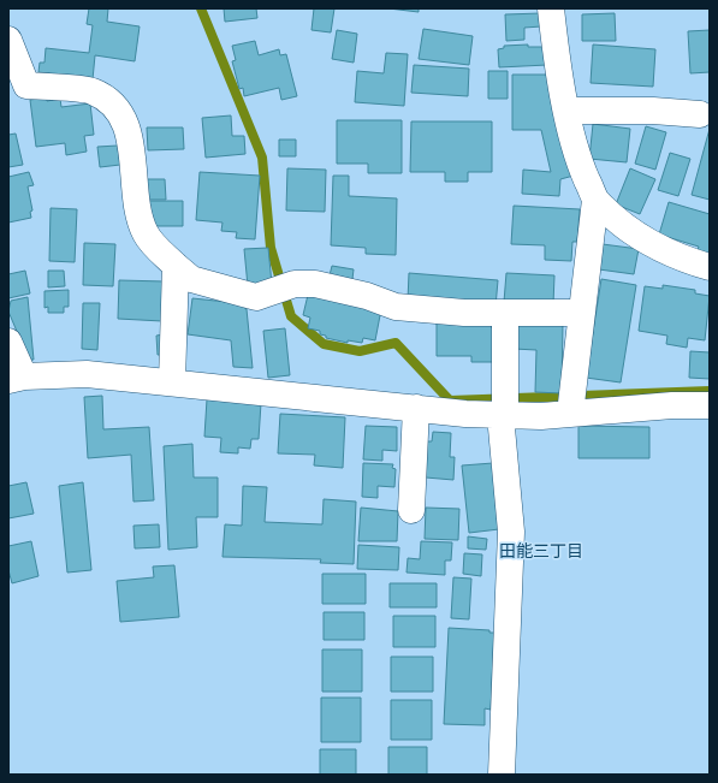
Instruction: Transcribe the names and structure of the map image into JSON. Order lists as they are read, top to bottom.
{
  "districts": ["田能三丁目"]
}
